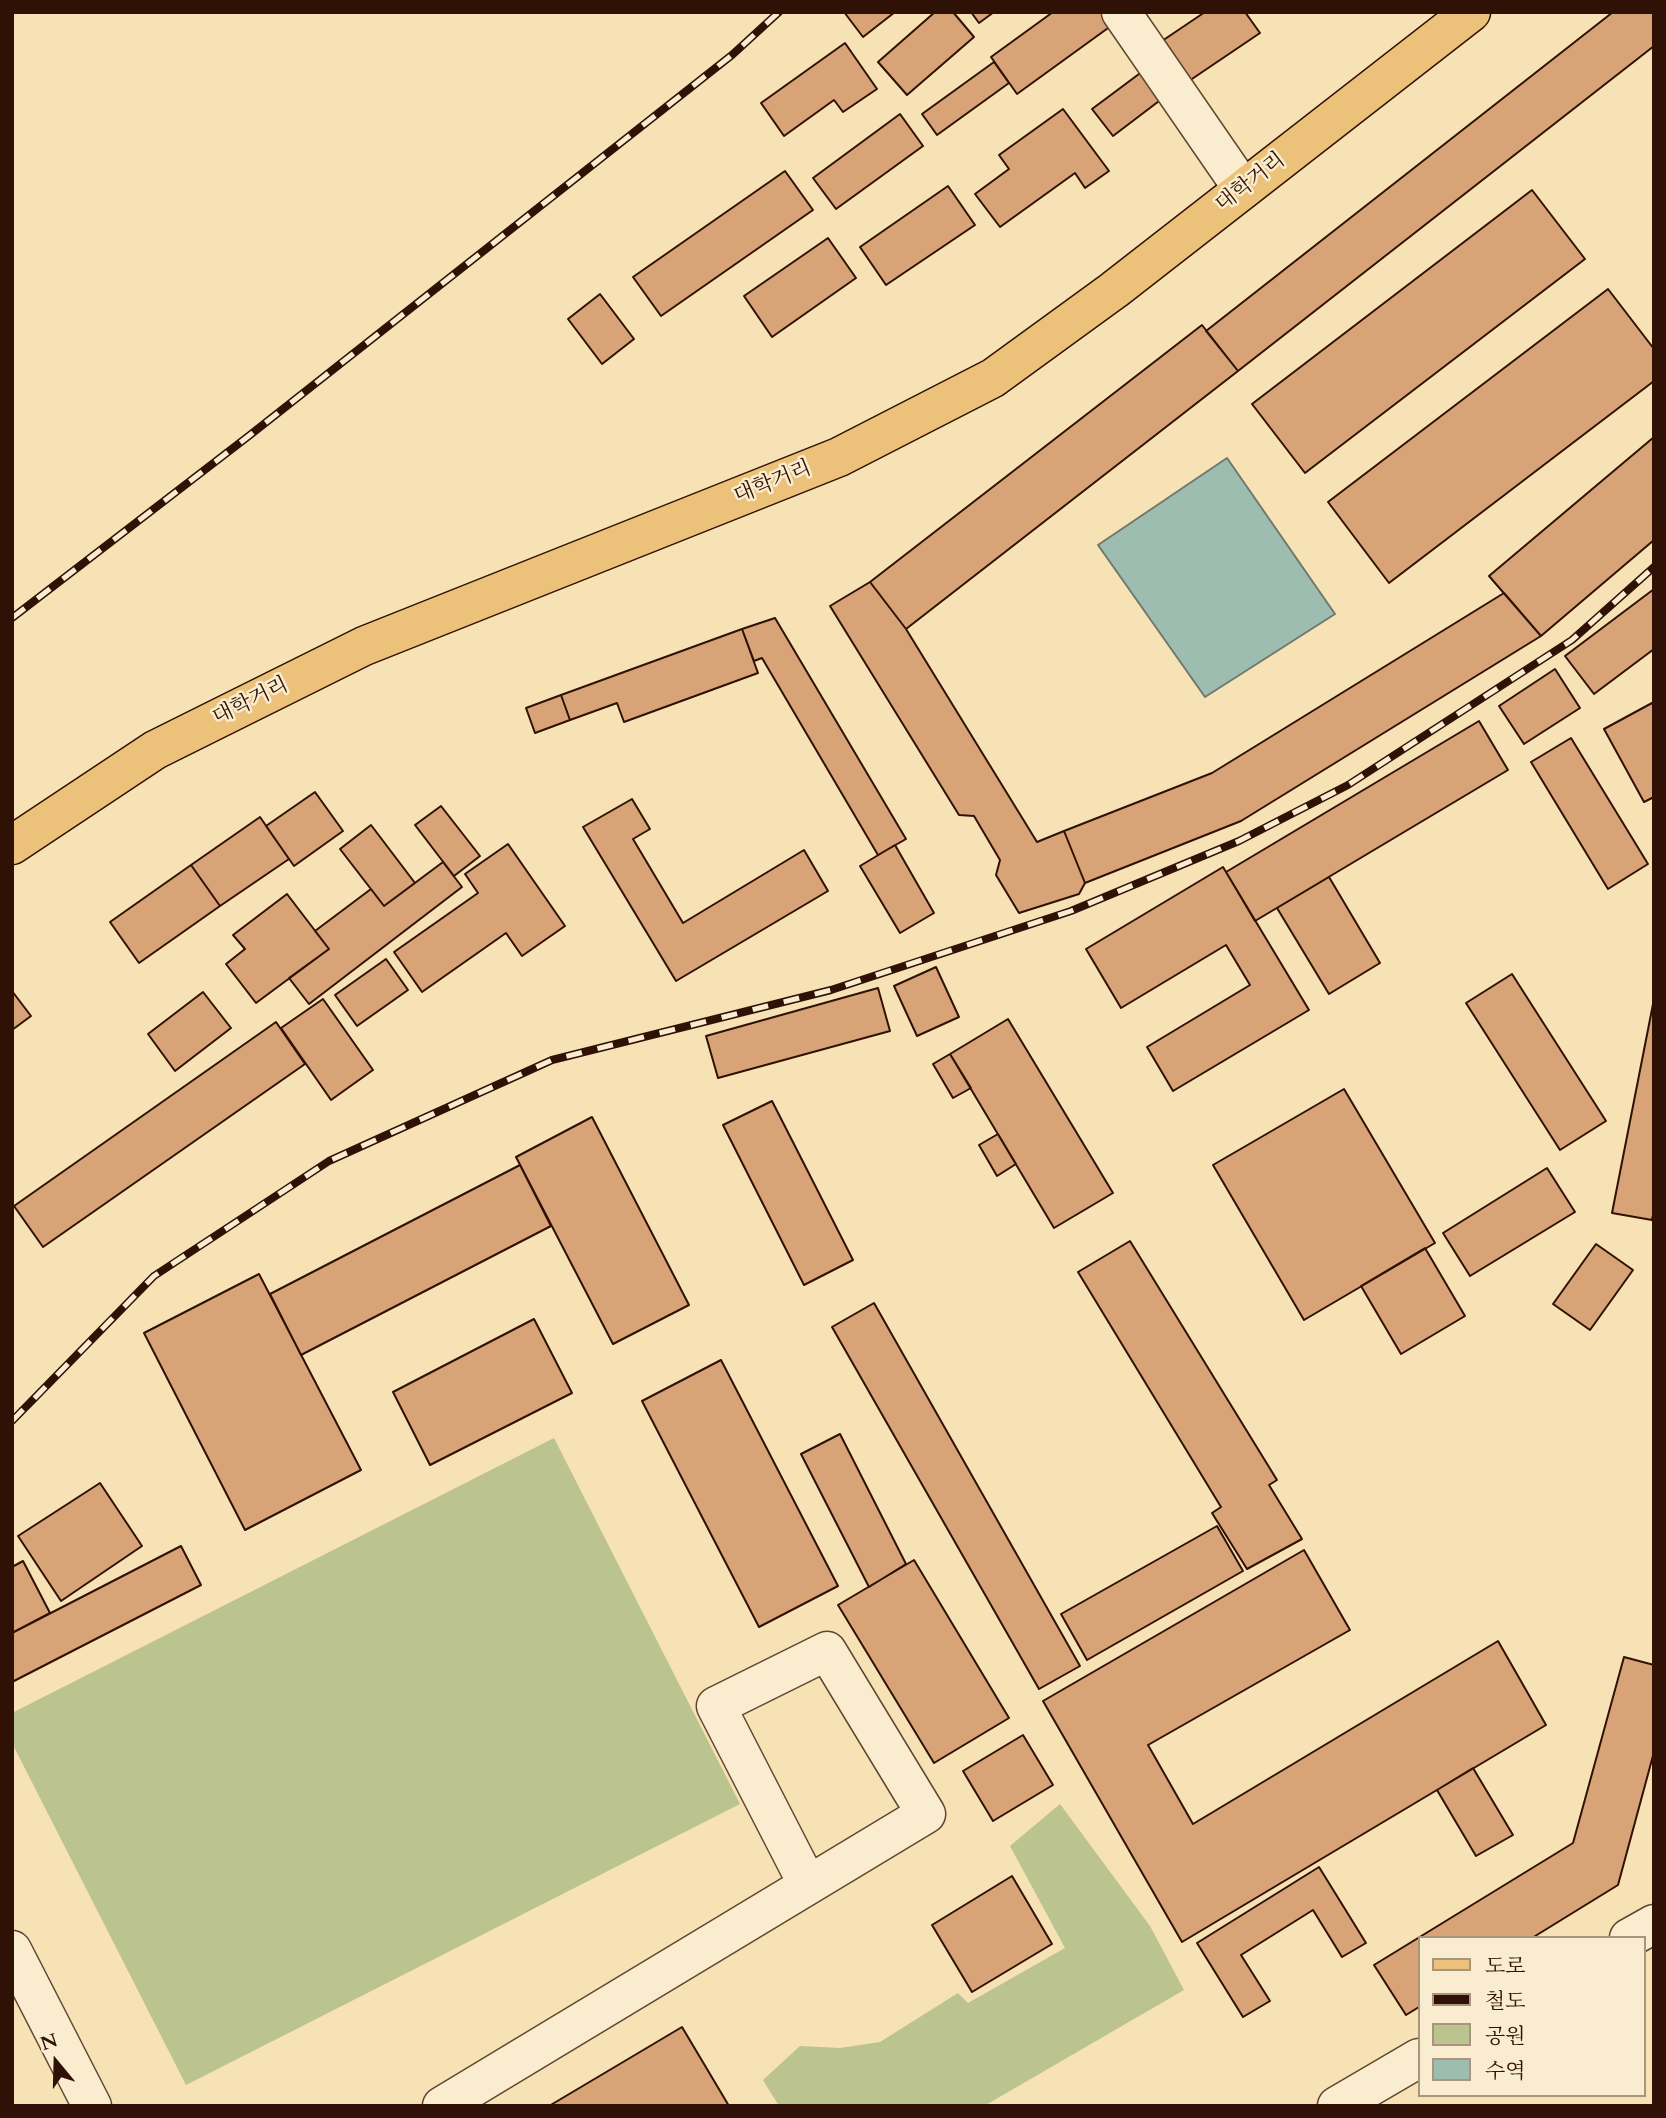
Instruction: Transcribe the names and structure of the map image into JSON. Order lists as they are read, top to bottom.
{
  "streets": {
    "main road": ["대학거리"]
  },
  "legend": [
    "도로",
    "철도",
    "공원",
    "수역"
  ],
  "north": "top"
}
